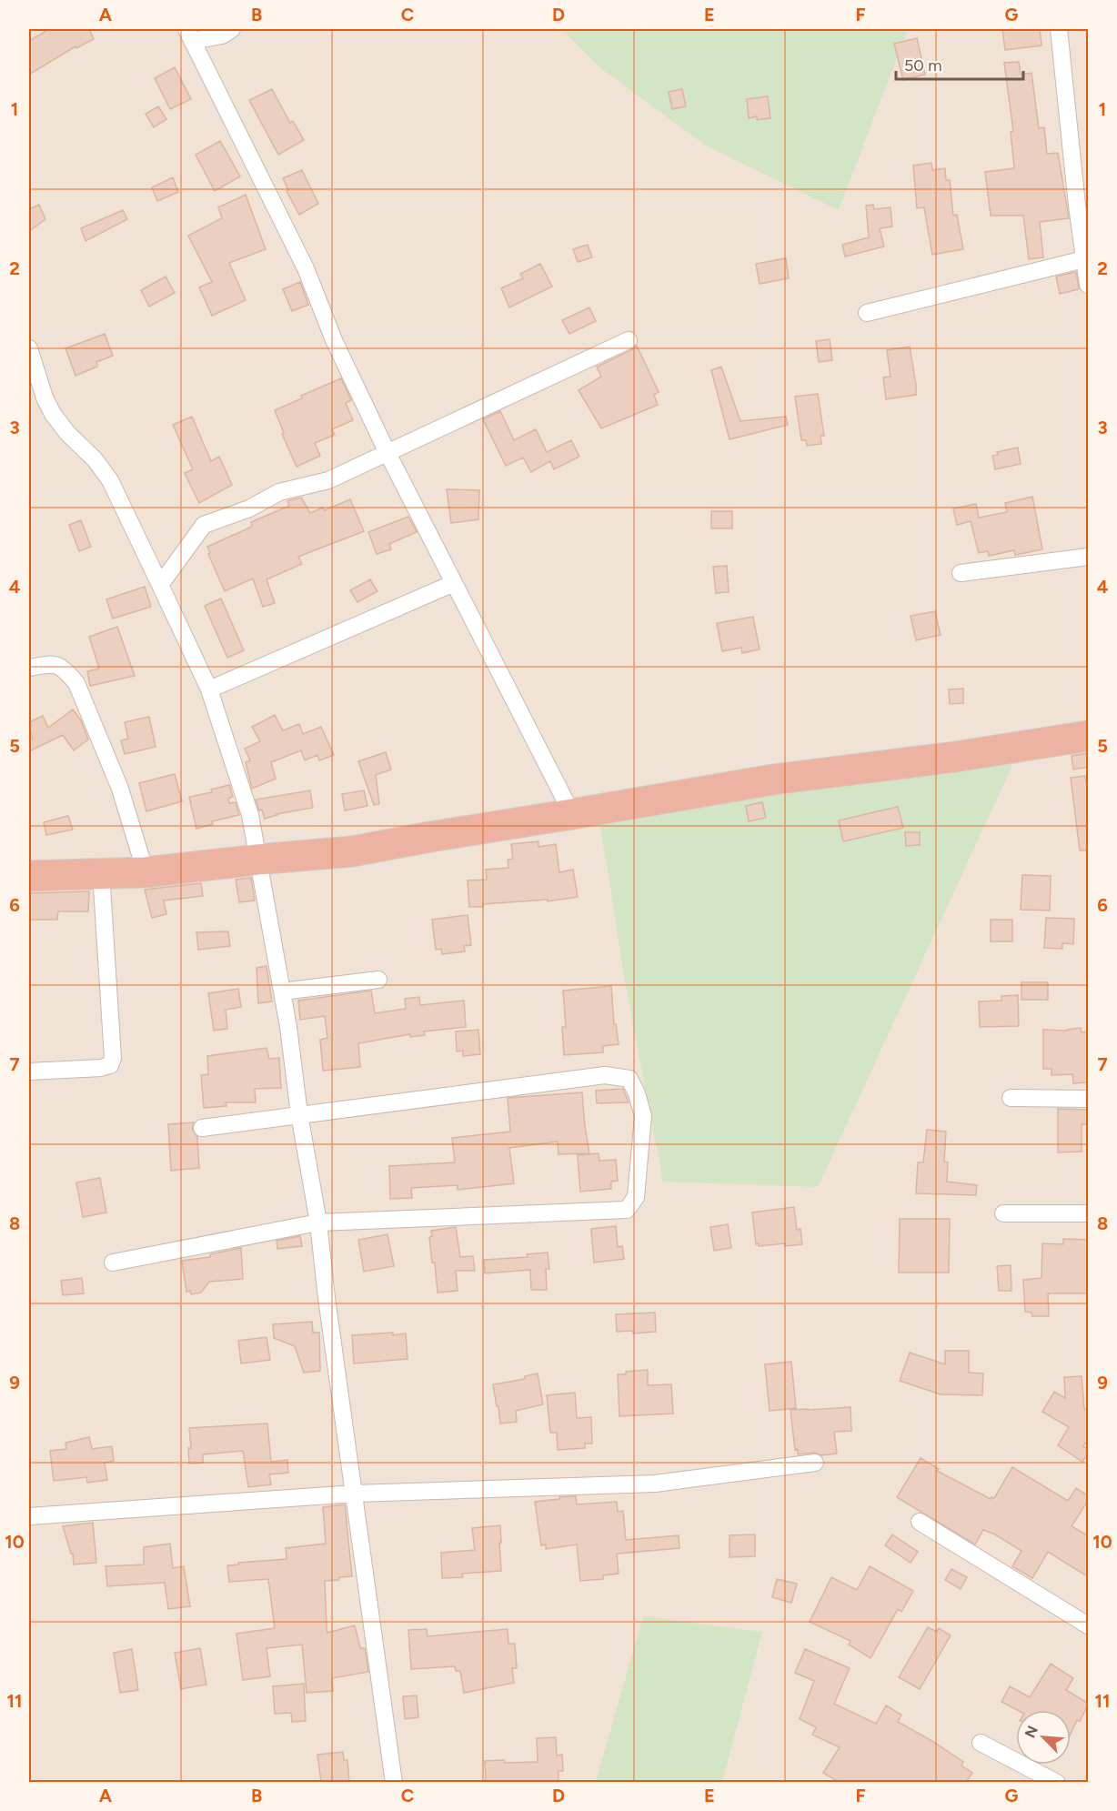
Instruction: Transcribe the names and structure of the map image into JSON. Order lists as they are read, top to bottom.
{
  "scale_bar": "50 m",
  "north": "top left",
  "grid": {
    "columns": [
      "A",
      "B",
      "C",
      "D",
      "E",
      "F",
      "G"
    ],
    "rows": [
      "1",
      "2",
      "3",
      "4",
      "5",
      "6",
      "7",
      "8",
      "9",
      "10",
      "11"
    ]
  }
}
